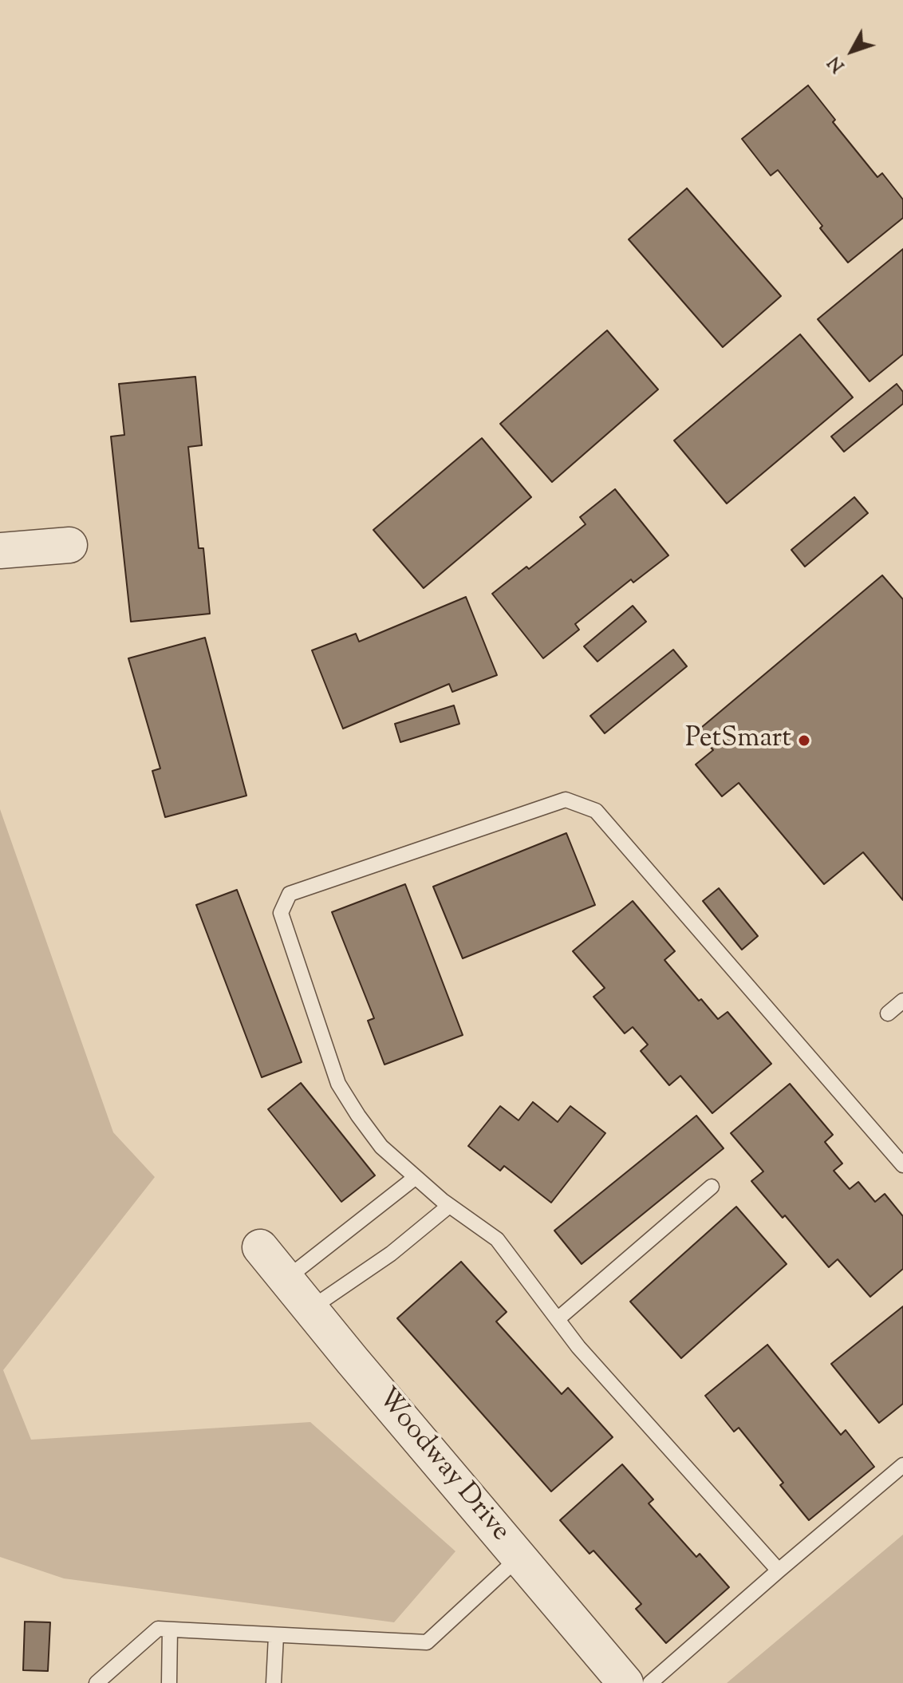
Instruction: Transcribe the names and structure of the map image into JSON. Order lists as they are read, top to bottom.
{
  "streets": {
    "street": ["Woodway Drive"]
  },
  "places": ["PetSmart"],
  "north": "bottom left"
}
